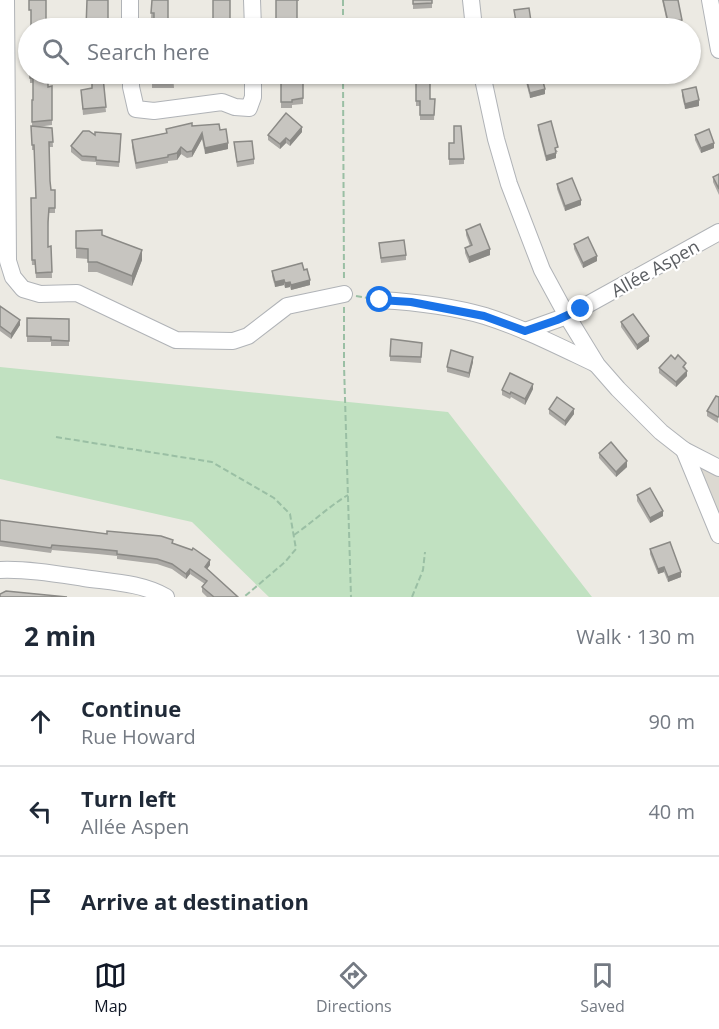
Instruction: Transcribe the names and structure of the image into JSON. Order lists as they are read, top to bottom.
{
  "streets": {
    "street": ["Allée Aspen"]
  },
  "page": {
    "search": "Search here",
    "heading": ["2 min", "Walk · 130 m"],
    "list": [
      ["Continue", "Rue Howard", "90 m"],
      ["Turn left", "Allée Aspen", "40 m"],
      "Arrive at destination"
    ],
    "nav": ["Map", "Directions", "Saved"]
  }
}
